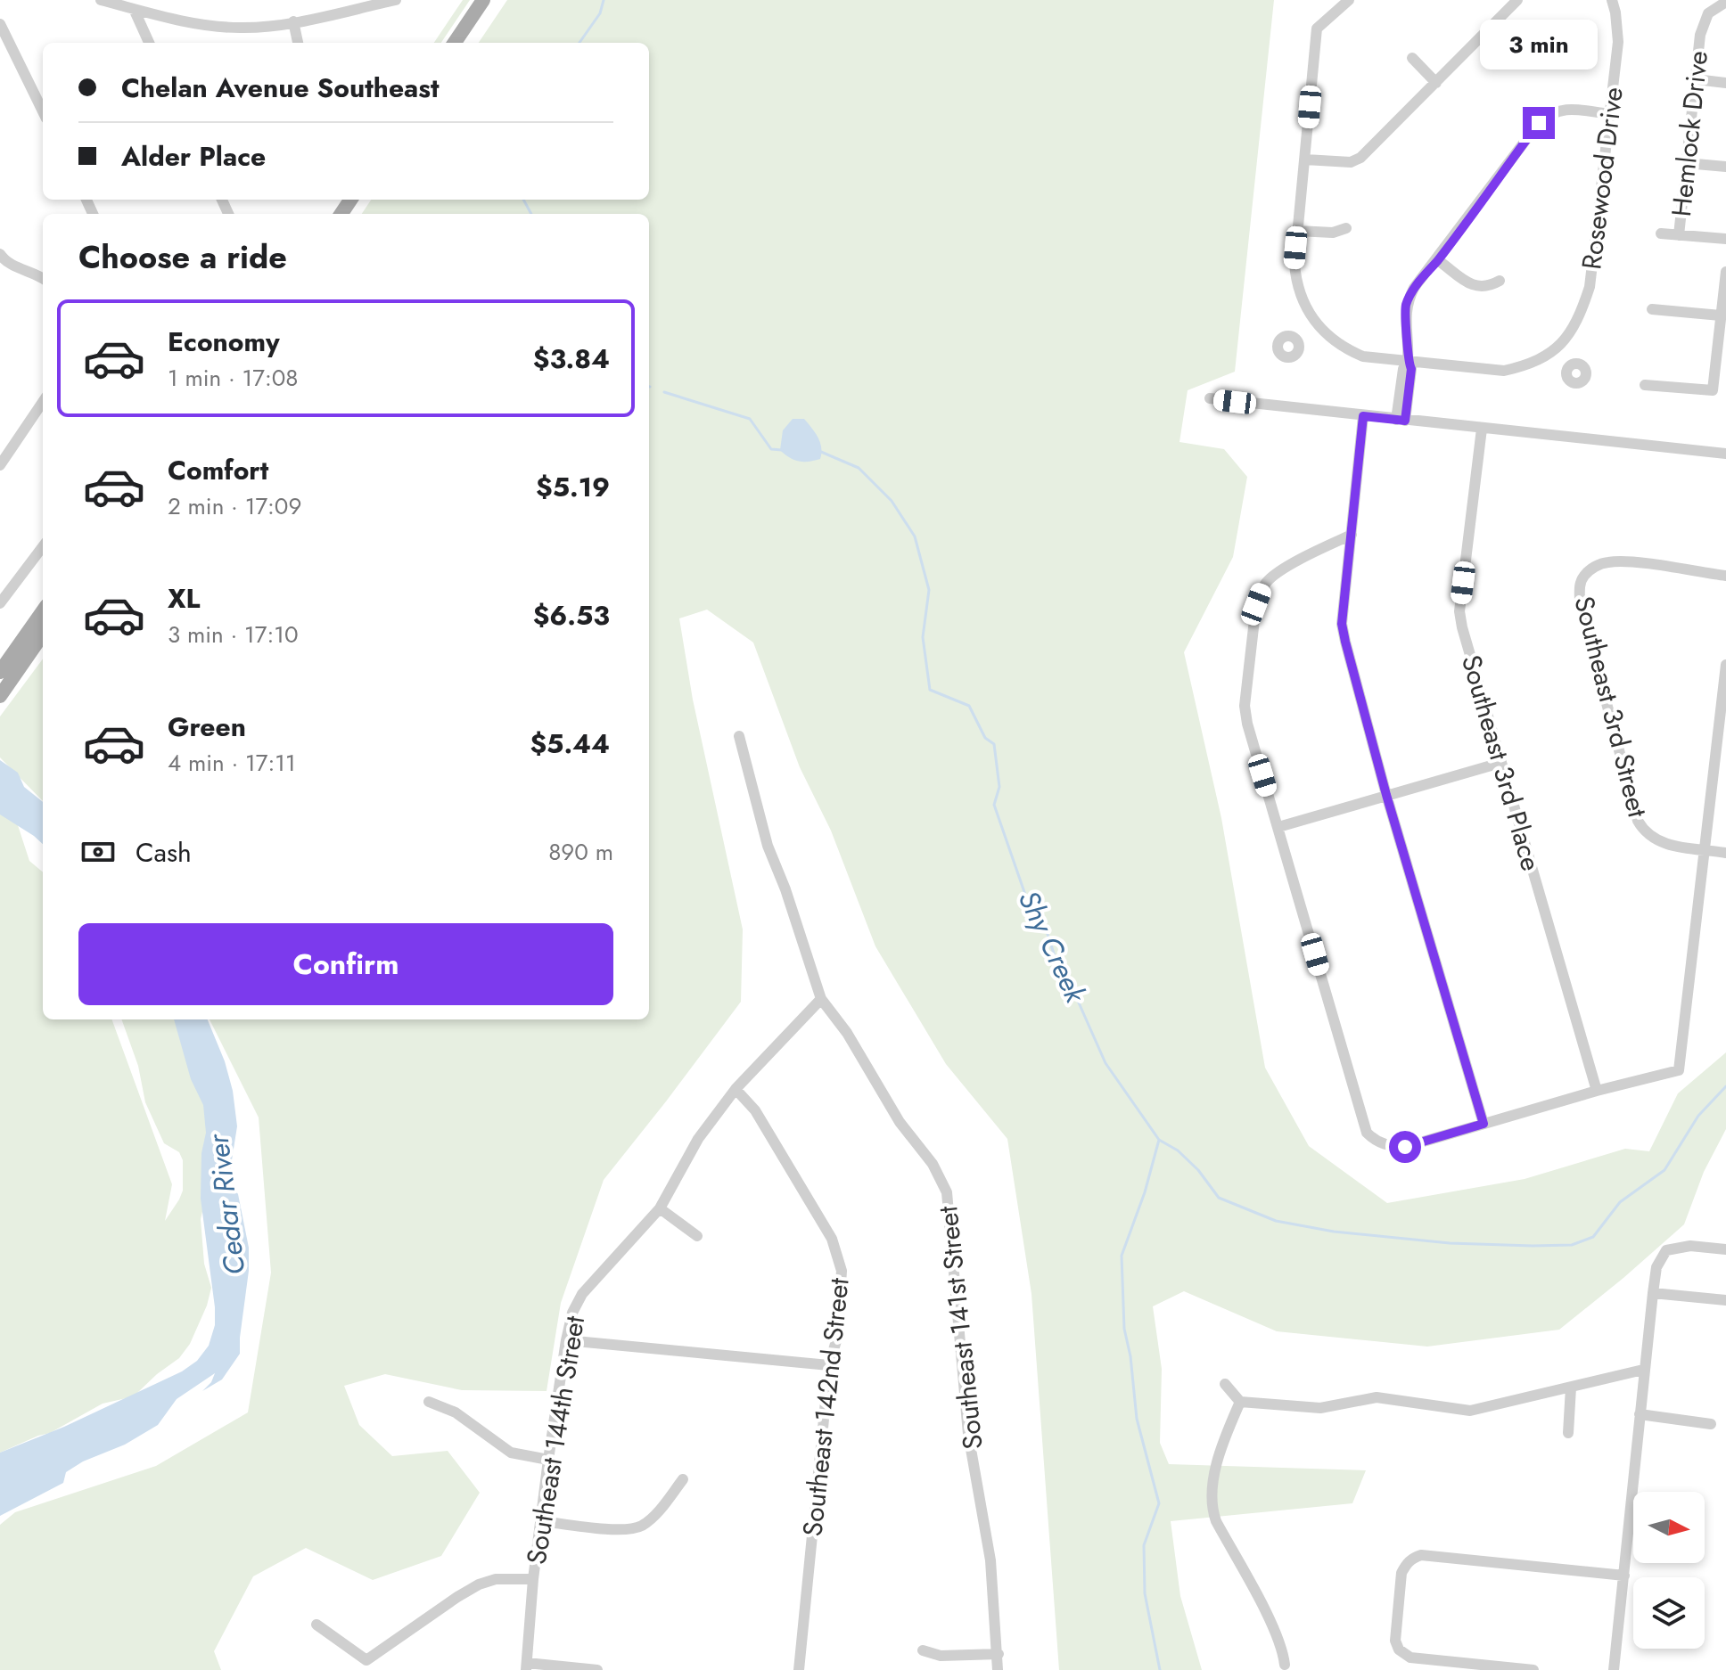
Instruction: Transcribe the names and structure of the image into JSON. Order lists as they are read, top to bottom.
{
  "streets": {
    "street": [
      "Hemlock Drive",
      "Rosewood Drive",
      "Southeast 3rd Street",
      "Southeast 3rd Place",
      "Southeast 141st Street",
      "Southeast 142nd Street",
      "Southeast 144th Street"
    ]
  },
  "crossings": [
    ["Southeast 141st Street", "Southeast 144th Street"],
    ["Southeast 142nd Street", "Southeast 144th Street"]
  ],
  "water": ["Shy Creek", "Cedar River"],
  "north": "right",
  "page": {
    "bubble": "3 min",
    "banner": ["Chelan Avenue Southeast", "Alder Place"],
    "heading": "Choose a ride",
    "list": [
      {
        "name": "Economy",
        "note": "1 min · 17:08",
        "value": "$3.84"
      },
      {
        "name": "Comfort",
        "note": "2 min · 17:09",
        "value": "$5.19"
      },
      {
        "name": "XL",
        "note": "3 min · 17:10",
        "value": "$6.53"
      },
      {
        "name": "Green",
        "note": "4 min · 17:11",
        "value": "$5.44"
      }
    ],
    "pay": ["Cash", "890 m"],
    "buttons": "Confirm"
  }
}
